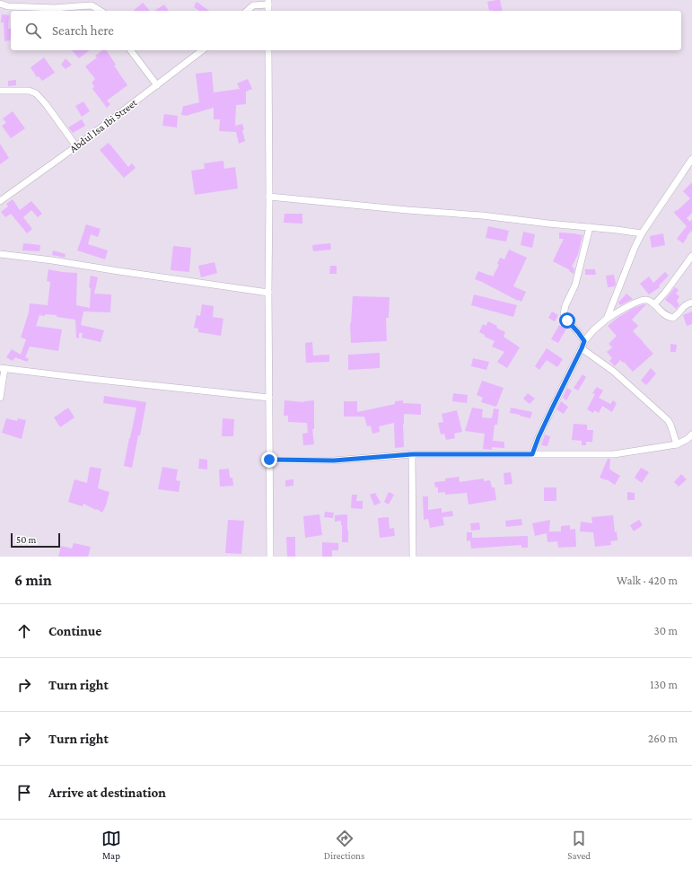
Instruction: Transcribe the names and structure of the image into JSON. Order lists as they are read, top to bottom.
{
  "streets": {
    "street": ["Abdul Isa Ibi Street"]
  },
  "scale_bar": "50 m",
  "page": {
    "search": "Search here",
    "scale": "50 m",
    "heading": ["6 min", "Walk · 420 m"],
    "list": [
      ["Continue", "30 m"],
      ["Turn right", "130 m"],
      ["Turn right", "260 m"],
      "Arrive at destination"
    ],
    "nav": ["Map", "Directions", "Saved"]
  }
}
